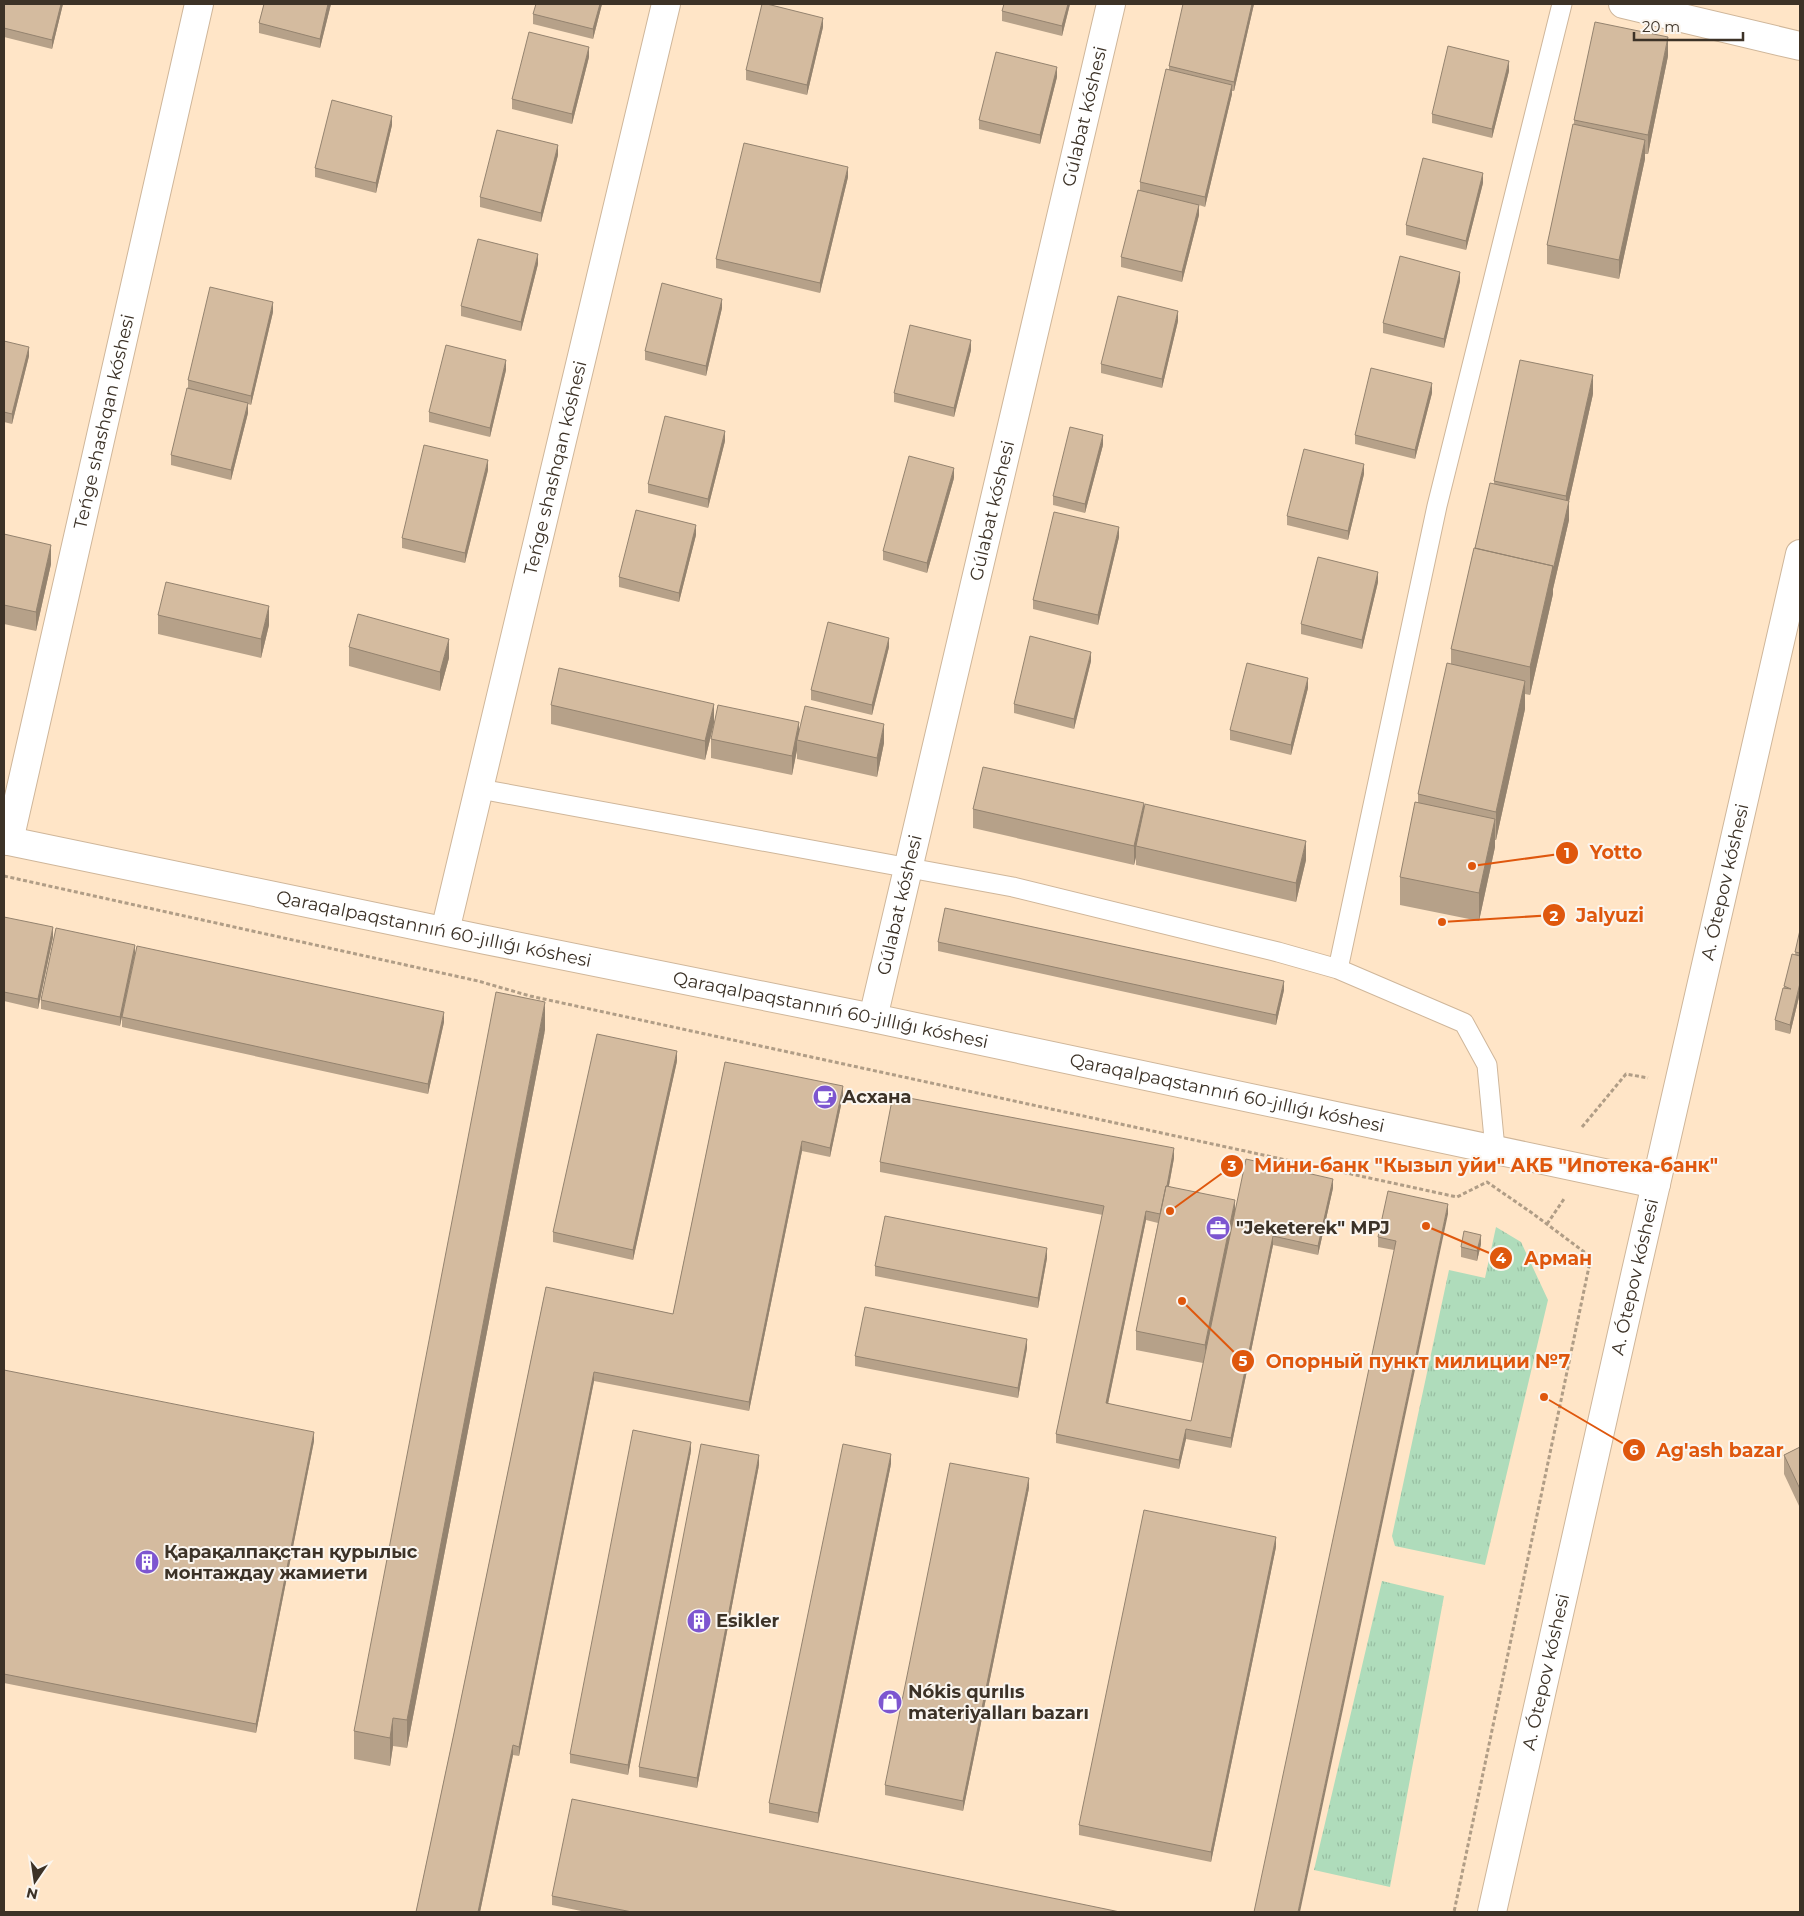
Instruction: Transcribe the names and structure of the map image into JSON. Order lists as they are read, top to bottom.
{
  "streets": {
    "street": [
      "Gúlabat kóshesi",
      "Teńge shashqan kóshesi",
      "A. Ótepov kóshesi",
      "Qaraqalpaqstannıń 60-jıllıǵı kóshesi"
    ]
  },
  "crossings": [
    ["Gúlabat kóshesi", "Qaraqalpaqstannıń 60-jıllıǵı kóshesi"],
    ["Teńge shashqan kóshesi", "Qaraqalpaqstannıń 60-jıllıǵı kóshesi"],
    ["A. Ótepov kóshesi", "Qaraqalpaqstannıń 60-jıllıǵı kóshesi"]
  ],
  "places": {
    "other": [
      "Yotto",
      "Jalyuzi",
      "Мини-банк \"Кызыл уйи\" АКБ \"Ипотека-банк\"",
      "Арман",
      "Опорный пункт милиции №7",
      "Ag'ash bazar"
    ],
    "cafe": ["Асхана"],
    "office": ["\"Jeketerek\" MPJ"],
    "building": ["Қарақалпақстан қурылыс монтаждау жамиети", "Esikler"],
    "shop": ["Nókis qurılıs materiyalları bazarı"]
  },
  "scale_bar": "20 m",
  "north": "bottom"
}
